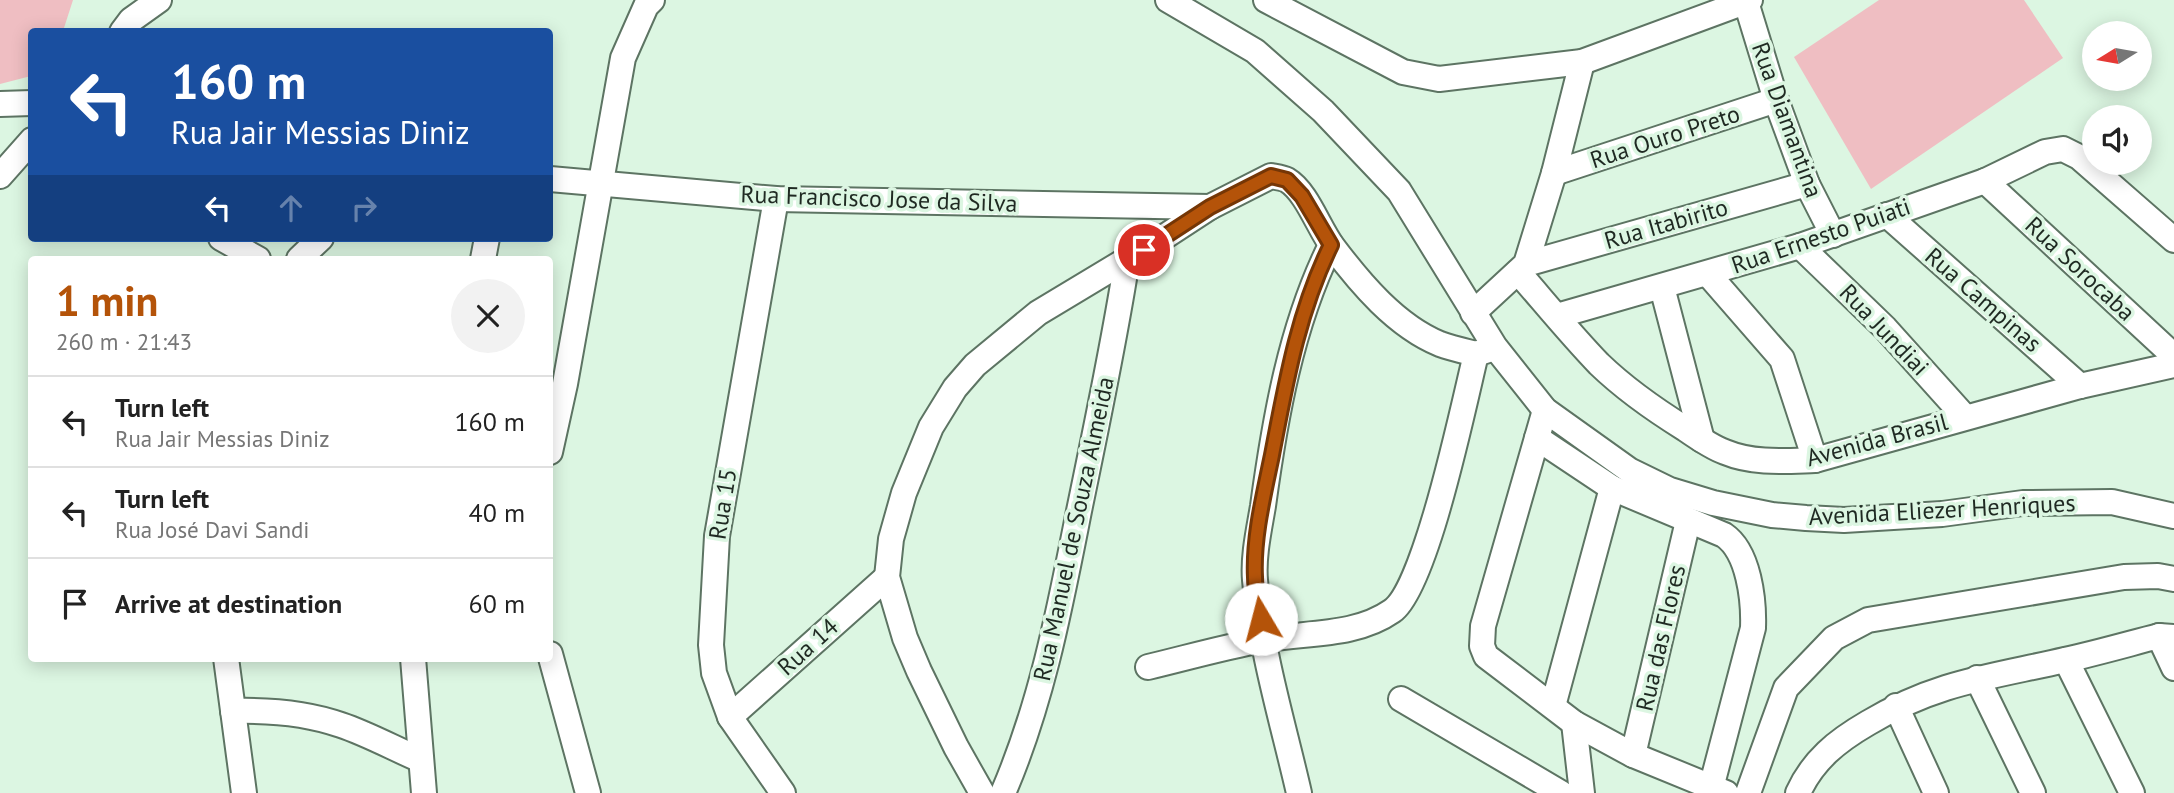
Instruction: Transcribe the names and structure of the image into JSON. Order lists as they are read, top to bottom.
{
  "streets": {
    "street": [
      "Rua Diamantina",
      "Rua Ouro Preto",
      "Rua Francisco Jose da Silva",
      "Rua Itabirito",
      "Rua Ernesto Puiati",
      "Rua Sorocaba",
      "Rua Campinas",
      "Rua Jundiai",
      "Avenida Brasil",
      "Rua 15",
      "Avenida Eliezer Henriques",
      "Rua Manuel de Souza Almeida",
      "Rua das Flores",
      "Rua 14"
    ]
  },
  "crossings": [
    ["Rua Diamantina", "Rua Ouro Preto"],
    ["Rua Diamantina", "Rua Itabirito"],
    ["Rua Diamantina", "Rua Ernesto Puiati"],
    ["Rua Francisco Jose da Silva", "Rua 15"],
    ["Rua Itabirito", "Avenida Brasil"],
    ["Rua Ernesto Puiati", "Rua Sorocaba"],
    ["Rua Ernesto Puiati", "Rua Campinas"],
    ["Rua Ernesto Puiati", "Rua Jundiai"],
    ["Rua Ernesto Puiati", "Avenida Brasil"],
    ["Rua Campinas", "Avenida Brasil"],
    ["Rua Jundiai", "Avenida Brasil"],
    ["Rua 15", "Rua 14"]
  ],
  "north": "left",
  "page": {
    "turn": ["160 m", "Rua Jair Messias Diniz"],
    "heading": ["1 min", "260 m · 21:43"],
    "list": [
      {
        "name": "Turn left",
        "note": "Rua Jair Messias Diniz",
        "value": "160 m"
      },
      {
        "name": "Turn left",
        "note": "Rua José Davi Sandi",
        "value": "40 m"
      },
      {
        "name": "Arrive at destination",
        "value": "60 m"
      }
    ]
  }
}
